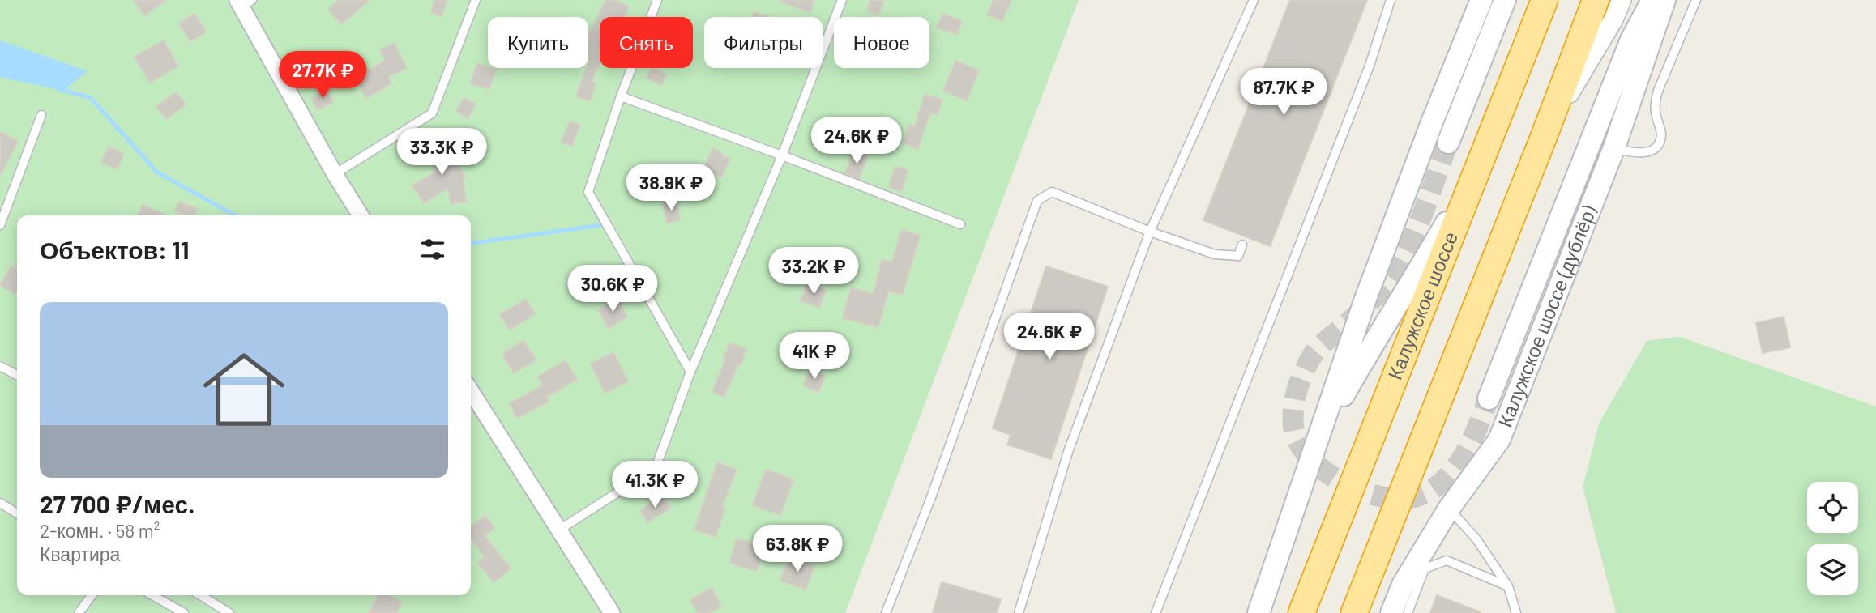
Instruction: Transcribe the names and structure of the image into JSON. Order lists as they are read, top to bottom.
{
  "streets": {
    "highway": ["Калужское шоссе"],
    "main road": ["Калужское шоссе (дублёр)"]
  },
  "page": {
    "chip": [
      "Купить",
      "Снять",
      "Фильтры",
      "Новое"
    ],
    "price": [
      "27.7K ₽",
      "87.7K ₽",
      "24.6K ₽",
      "33.3K ₽",
      "38.9K ₽",
      "33.2K ₽",
      "30.6K ₽",
      "24.6K ₽",
      "41K ₽",
      "41.3K ₽",
      "63.8K ₽"
    ],
    "heading": "Объектов: 11",
    "list": [
      {
        "name": "27 700 ₽/мес.",
        "note": "2-комн. · 58 m² · Квартира"
      }
    ]
  }
}
